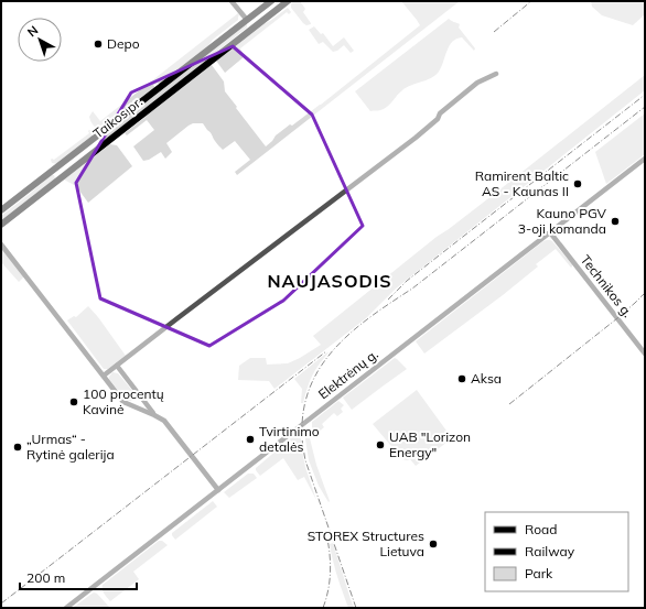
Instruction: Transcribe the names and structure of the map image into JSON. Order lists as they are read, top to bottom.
{
  "streets": {
    "main road": ["Taikos pr."],
    "street": ["Technikos g.", "Elektrėnų g."]
  },
  "crossings": [
    ["Technikos g.", "Elektrėnų g."]
  ],
  "districts": ["NAUJASODIS"],
  "places": [
    "Depo",
    "Ramirent Baltic AS - Kaunas II",
    "Kauno PGV 3-oji komanda",
    "Aksa",
    "100 procentų Kavinė",
    "Tvirtinimo detalės",
    "UAB \"Lorizon Energy\"",
    "„Urmas“ - Rytinė galerija",
    "STOREX Structures Lietuva"
  ],
  "legend": ["Road", "Railway", "Park"],
  "scale_bar": "200 m",
  "north": "top left"
}
